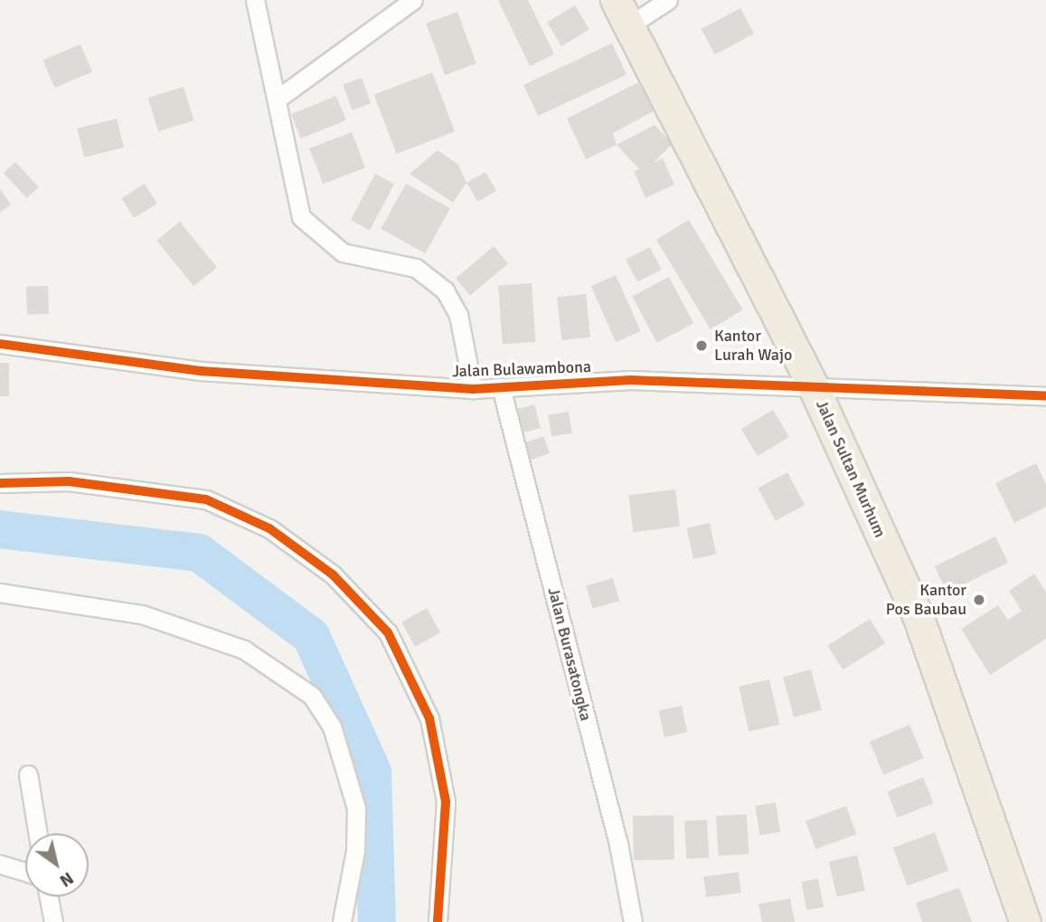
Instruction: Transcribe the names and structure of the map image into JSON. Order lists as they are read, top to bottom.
{
  "streets": {
    "highway": ["Jalan Sultan Murhum"],
    "street": ["Jalan Bulawambona", "Jalan Burasatongka"]
  },
  "crossings": [
    ["Jalan Bulawambona", "Jalan Sultan Murhum"],
    ["Jalan Bulawambona", "Jalan Burasatongka"]
  ],
  "places": ["Kantor Lurah Wajo", "Kantor Pos Baubau"],
  "north": "bottom right"
}
